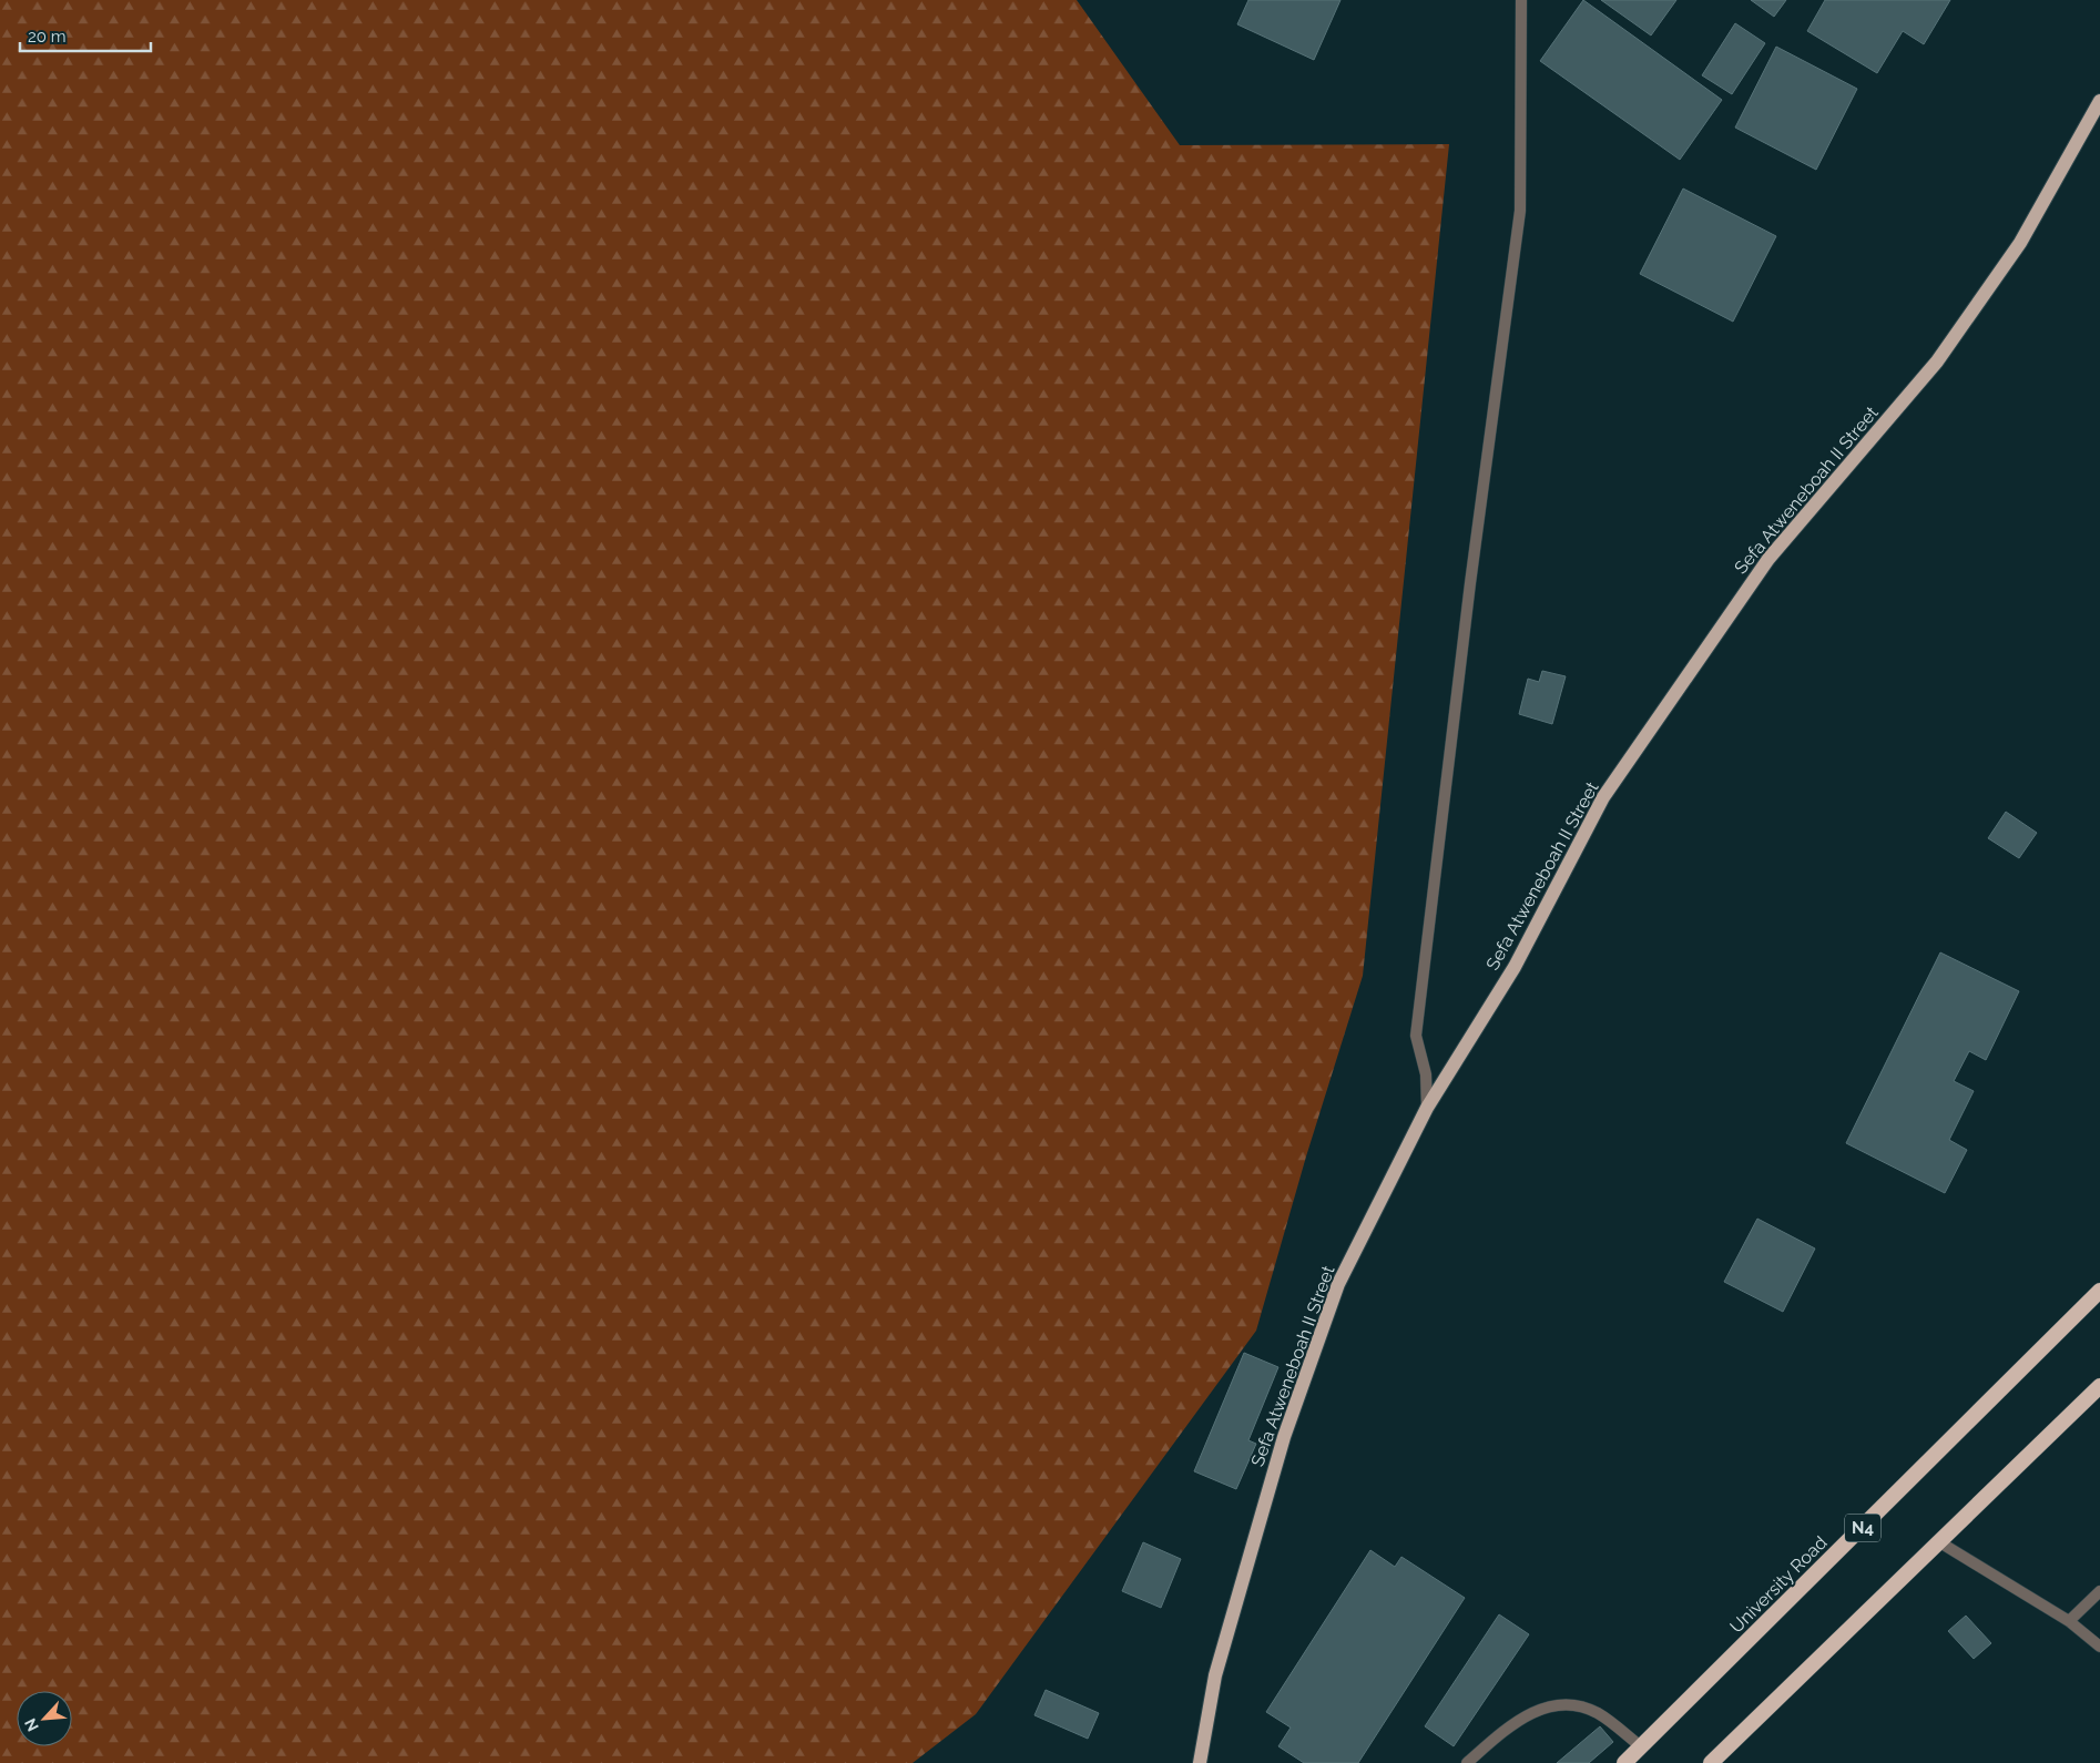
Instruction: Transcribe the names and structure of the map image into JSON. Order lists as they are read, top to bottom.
{
  "streets": {
    "highway": ["N4", "University Road"],
    "main road": ["Sefa Atweneboah II Street"]
  },
  "scale_bar": "20 m",
  "north": "bottom left"
}
